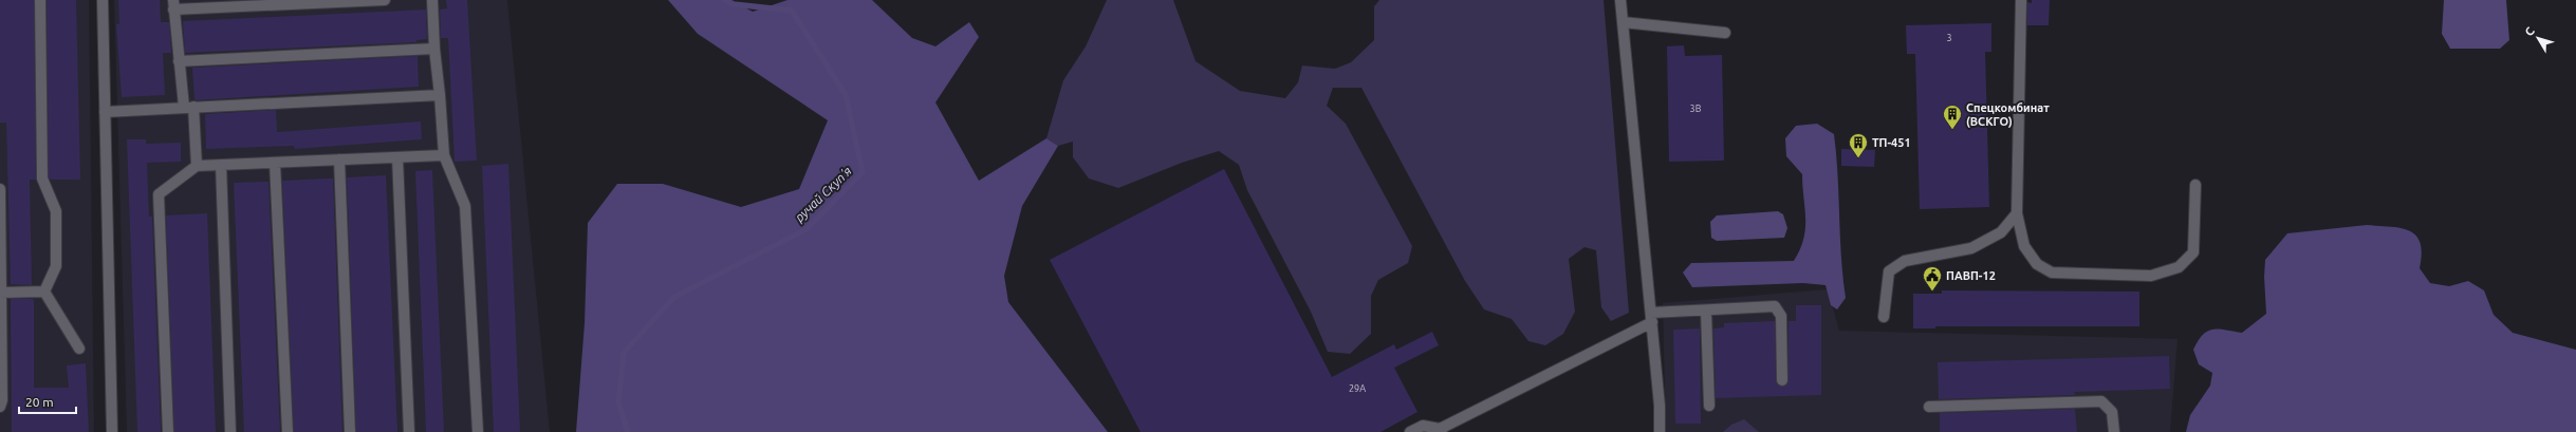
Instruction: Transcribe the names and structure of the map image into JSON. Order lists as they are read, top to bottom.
{
  "water": ["ручай Скупʼя"],
  "places": {
    "building": ["Спецкомбинат (ВСКГО)", "ТП-451"],
    "public building": ["ПАВП-12"]
  },
  "house_numbers": ["3", "3В", "29А"],
  "scale_bar": "20 m",
  "north": "top left"
}
